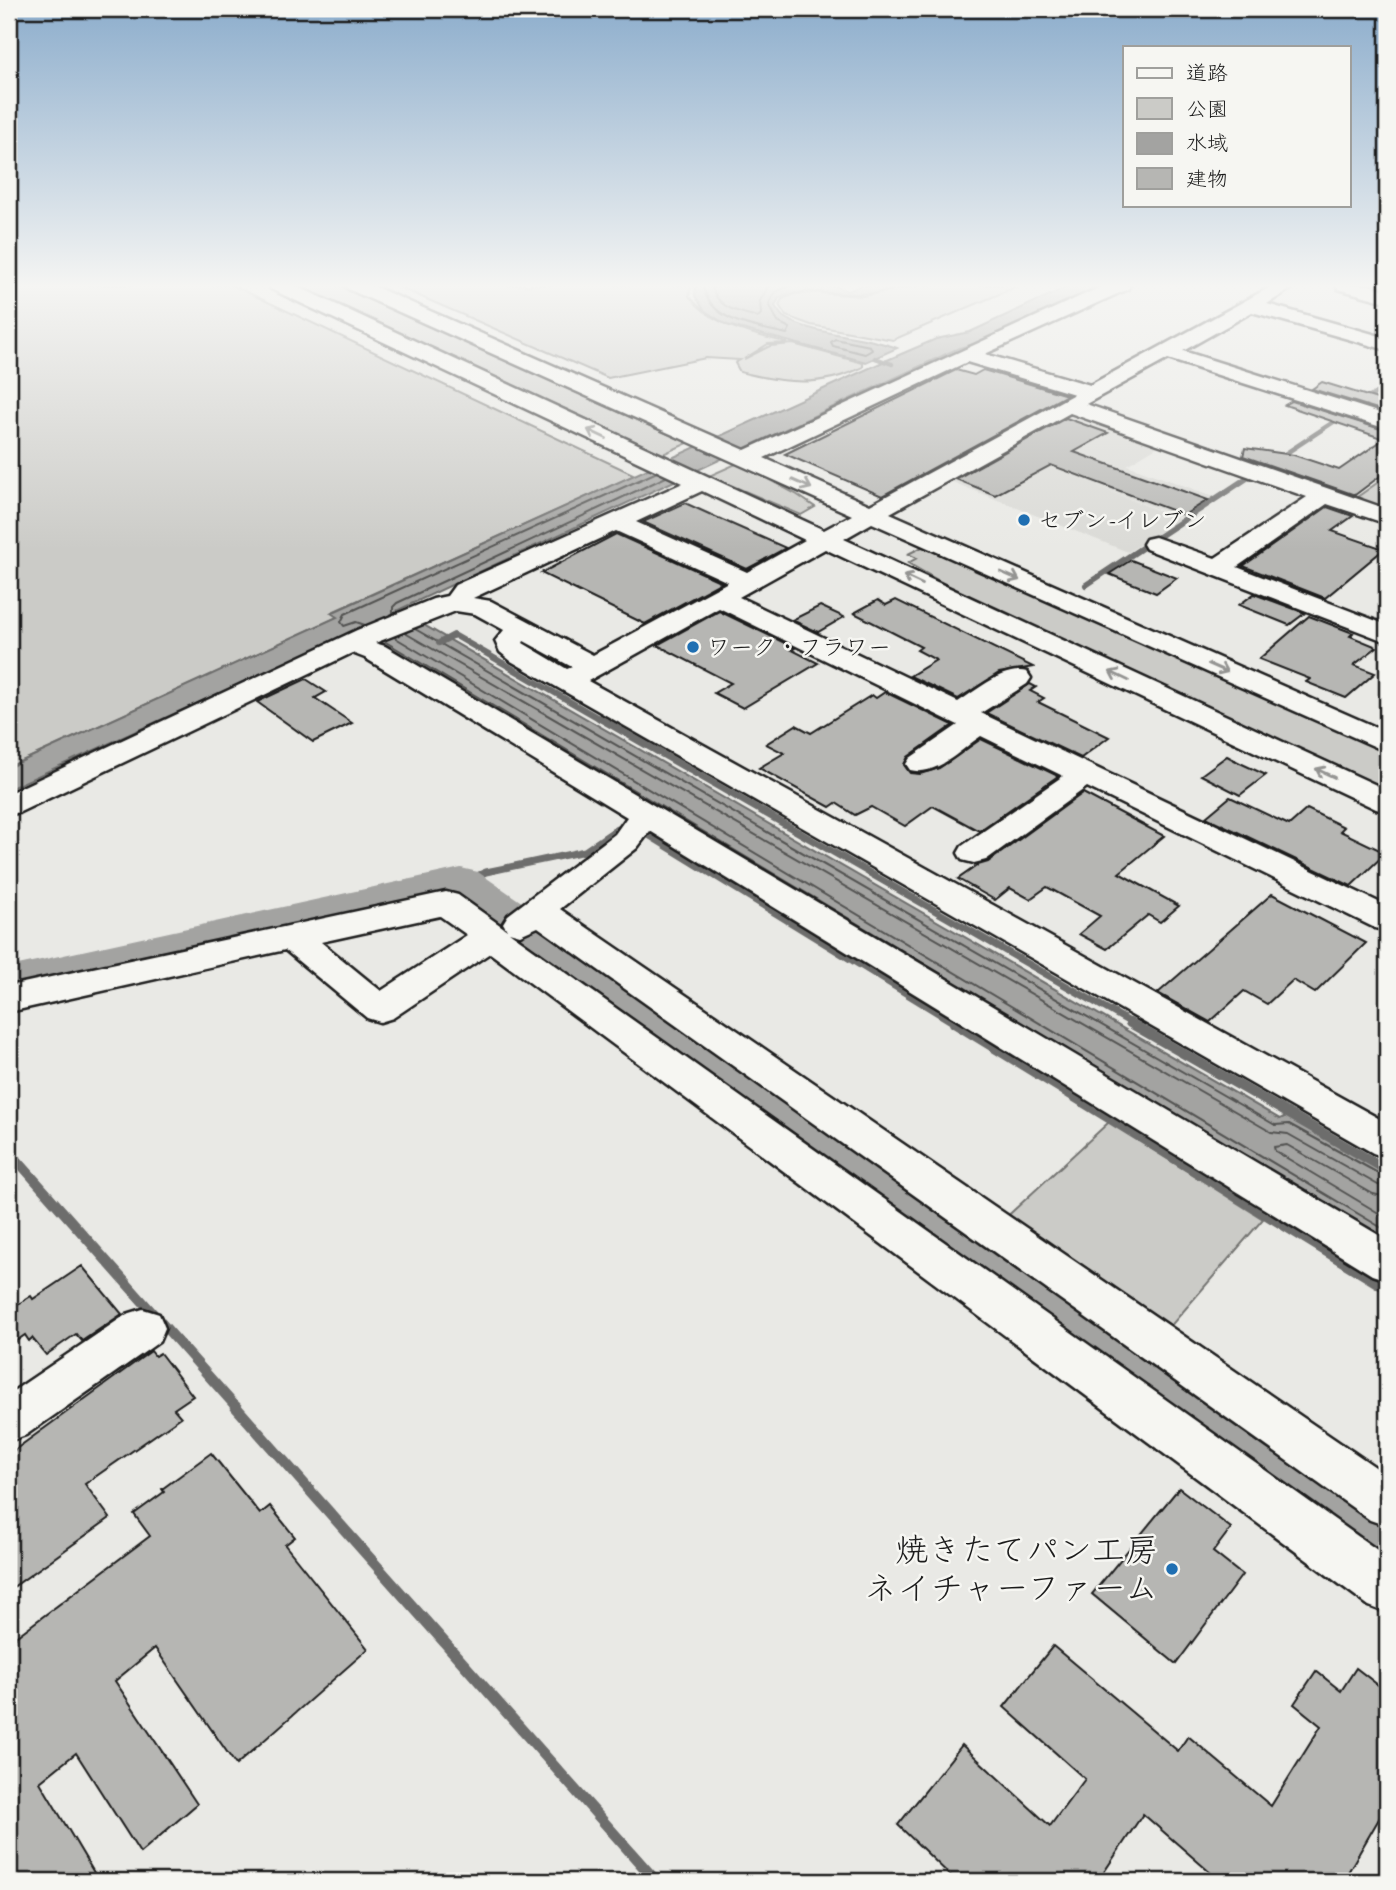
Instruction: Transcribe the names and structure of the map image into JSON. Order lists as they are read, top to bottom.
{
  "places": ["セブン-イレブン", "ワーク・フラワー", "焼きたてパン工房 ネイチャーファーム"],
  "legend": [
    "道路",
    "公園",
    "水域",
    "建物"
  ]
}
